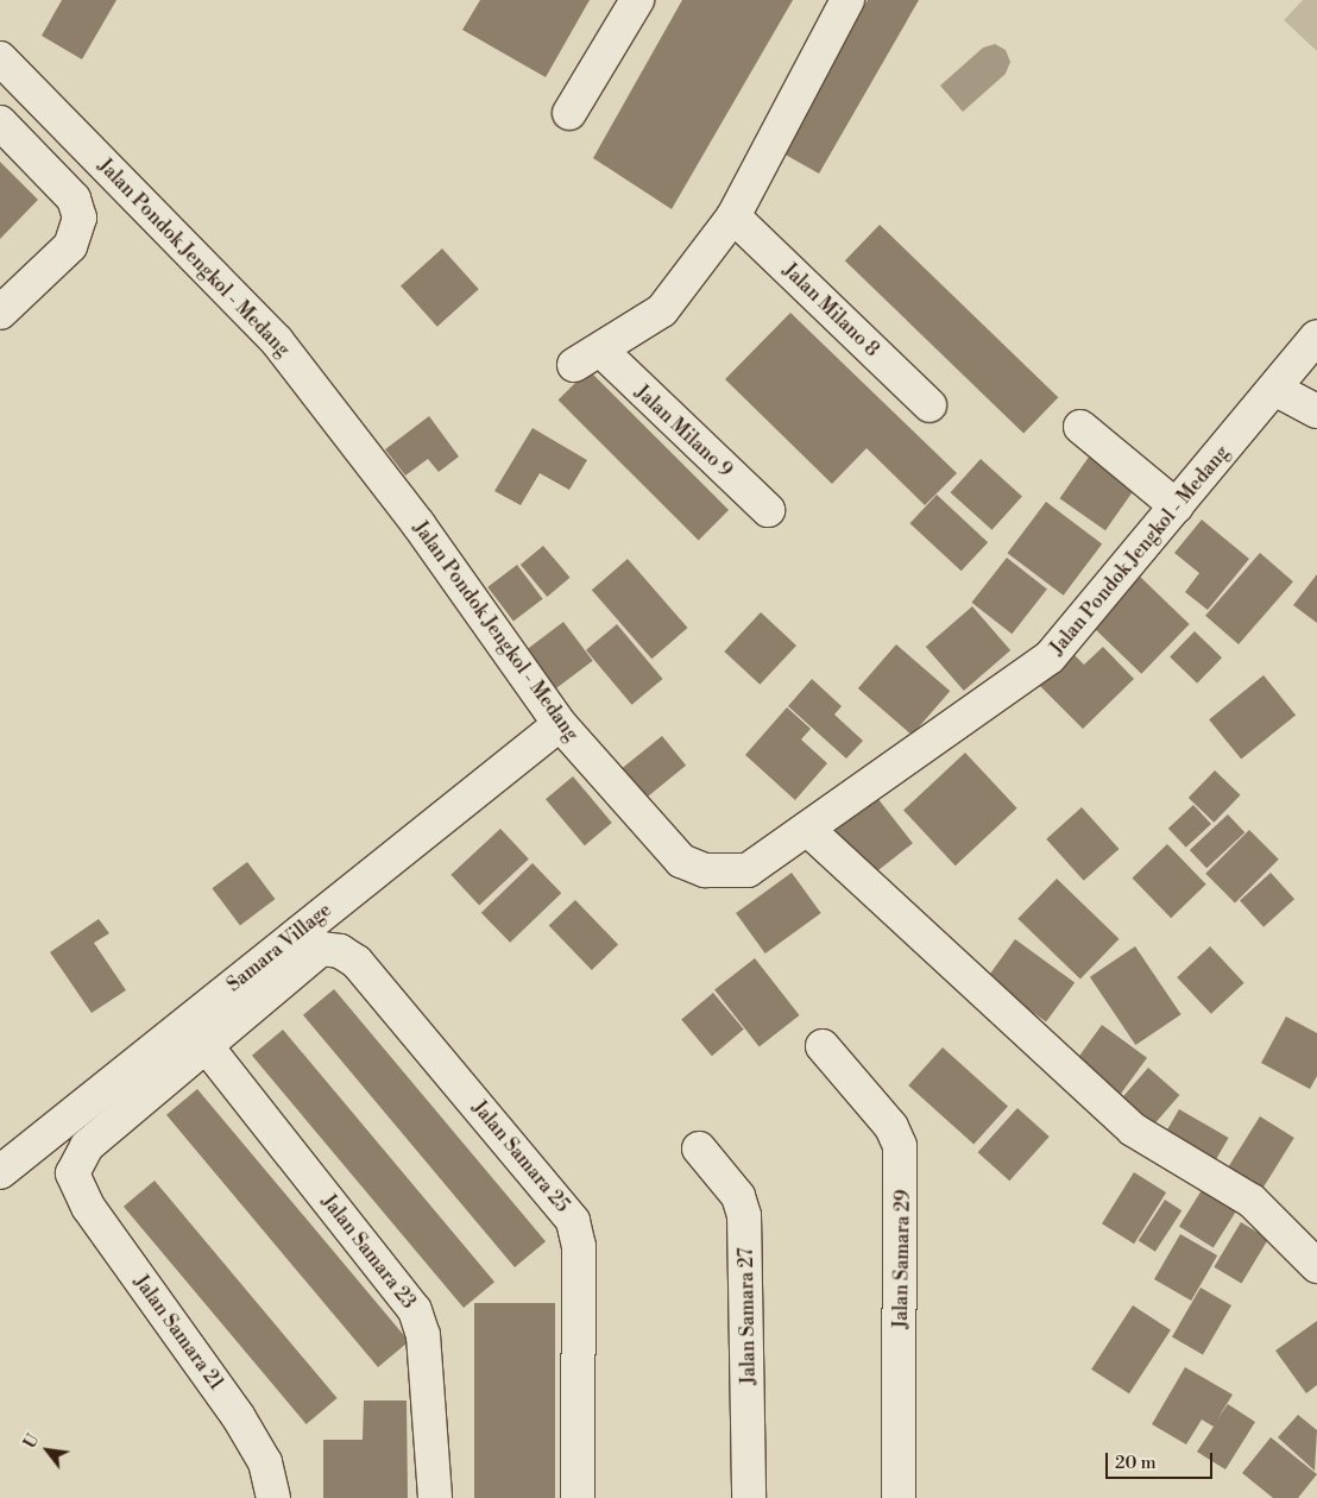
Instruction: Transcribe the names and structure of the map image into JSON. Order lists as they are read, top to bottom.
{
  "streets": {
    "street": [
      "Jalan Pondok Jengkol - Medang",
      "Jalan Milano 8",
      "Jalan Milano 9",
      "Samara Village",
      "Jalan Samara 25",
      "Jalan Samara 23",
      "Jalan Samara 29",
      "Jalan Samara 27",
      "Jalan Samara 21"
    ]
  },
  "crossings": [
    ["Jalan Pondok Jengkol - Medang", "Samara Village"],
    ["Jalan Milano 8", "Jalan Milano 9"],
    ["Jalan Samara 25", "Jalan Samara 23"],
    ["Jalan Samara 25", "Jalan Samara 21"],
    ["Jalan Samara 23", "Jalan Samara 21"]
  ],
  "scale_bar": "20 m",
  "north": "top left"
}
